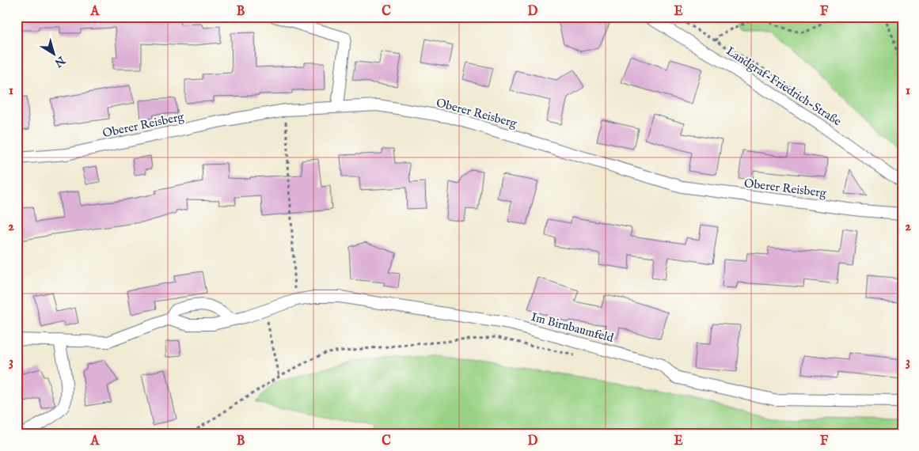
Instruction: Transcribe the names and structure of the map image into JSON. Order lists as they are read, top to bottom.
{
  "streets": {
    "street": ["Landgraf-Friedrich-Straße", "Oberer Reisberg", "Im Birnbaumfeld"]
  },
  "north": "bottom right",
  "grid": {
    "columns": [
      "A",
      "B",
      "C",
      "D",
      "E",
      "F"
    ],
    "rows": ["1", "2", "3"]
  }
}
